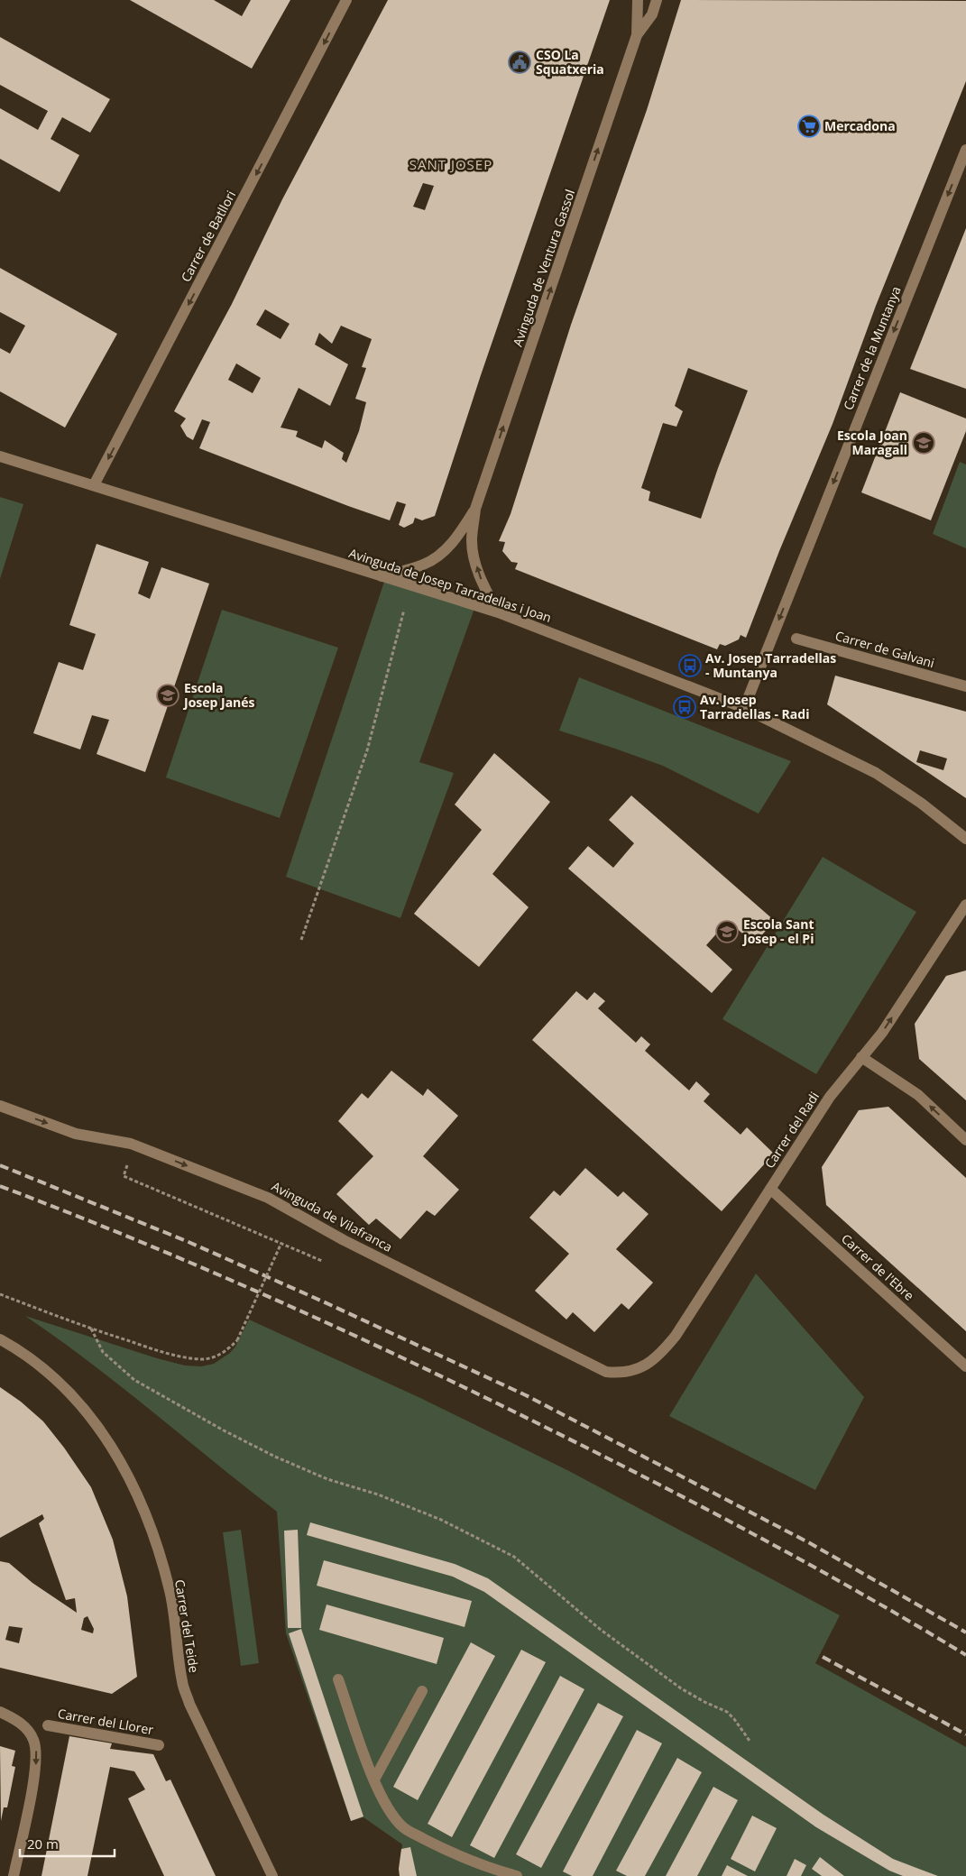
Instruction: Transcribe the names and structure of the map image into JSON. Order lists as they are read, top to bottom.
{
  "streets": {
    "street": [
      "Carrer de Batllori",
      "Avinguda de Ventura Gassol",
      "Carrer de la Muntanya",
      "Avinguda de Josep Tarradellas i Joan",
      "Carrer de Galvani",
      "Carrer del Radi",
      "Avinguda de Vilafranca",
      "Carrer de l'Ebre",
      "Carrer del Teide",
      "Carrer del Llorer"
    ]
  },
  "crossings": [
    ["Carrer de Batllori", "Avinguda de Josep Tarradellas i Joan"],
    ["Avinguda de Ventura Gassol", "Avinguda de Josep Tarradellas i Joan"],
    ["Carrer de la Muntanya", "Avinguda de Josep Tarradellas i Joan"],
    ["Carrer del Radi", "Avinguda de Vilafranca"],
    ["Carrer del Radi", "Carrer de l'Ebre"]
  ],
  "one_way": [
    "Carrer de Batllori",
    "Avinguda de Ventura Gassol",
    "Carrer de la Muntanya",
    "Avinguda de Vilafranca"
  ],
  "districts": ["SANT JOSEP"],
  "places": {
    "public building": ["CSO La Squatxeria"],
    "supermarket": ["Mercadona"],
    "school or university": ["Escola Joan Maragall", "Escola Josep Janés", "Escola Sant Josep - el Pi"],
    "bus stop": ["Av. Josep Tarradellas - Muntanya", "Av. Josep Tarradellas - Radi"]
  },
  "scale_bar": "20 m"
}
